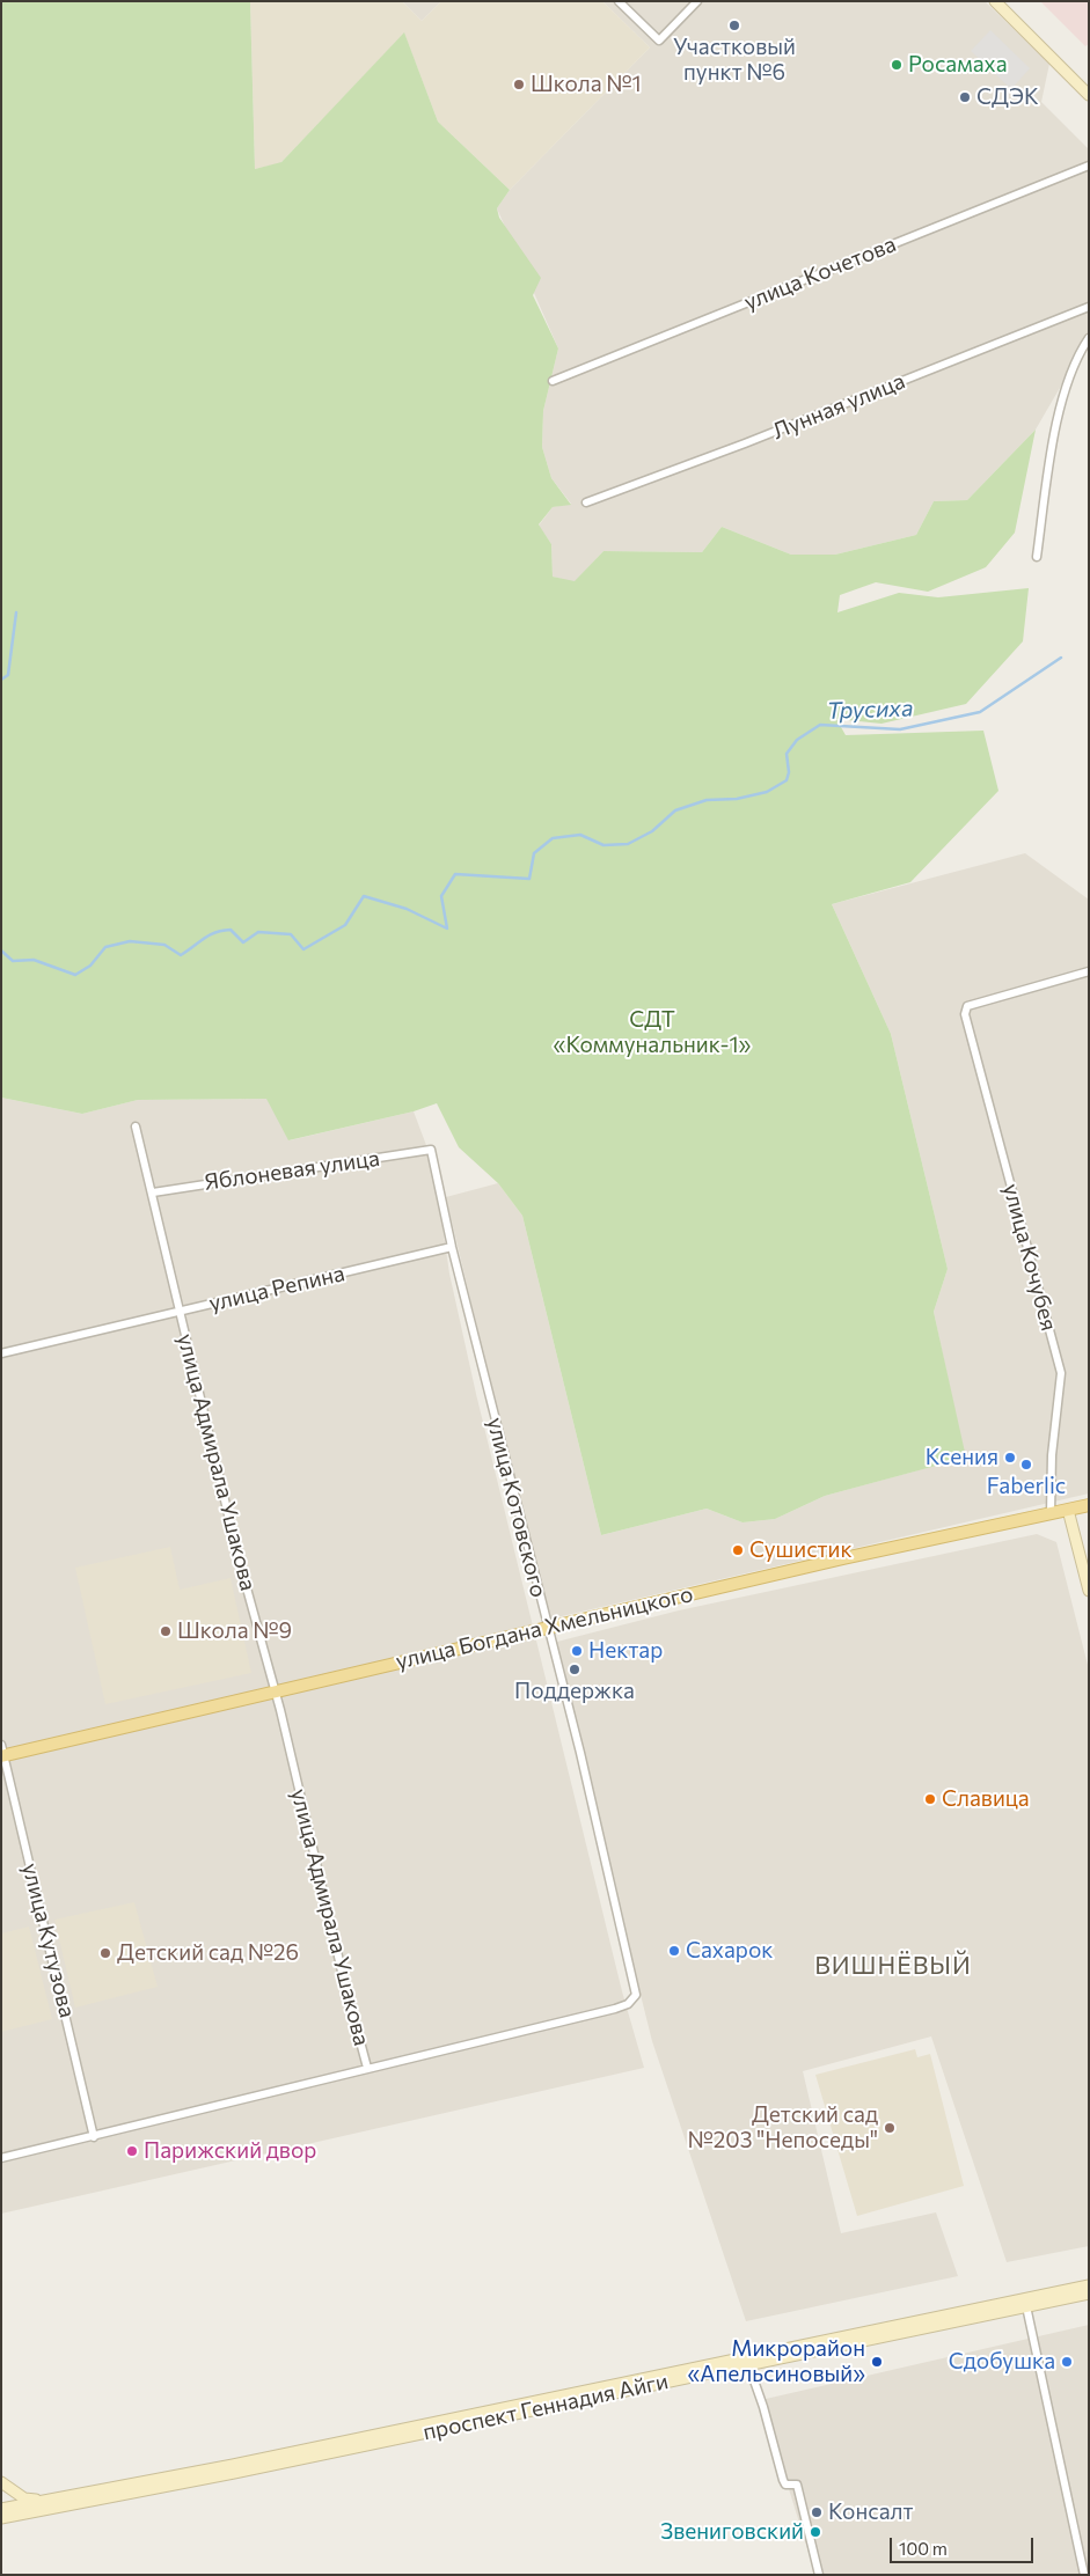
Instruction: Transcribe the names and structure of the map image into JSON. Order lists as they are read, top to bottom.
{
  "streets": {
    "main road": ["улица Богдана Хмельницкого", "проспект Геннадия Айги"],
    "street": [
      "улица Кочетова",
      "Лунная улица",
      "Яблоневая улица",
      "улица Кочубея",
      "улица Репина",
      "улица Адмирала Ушакова",
      "улица Котовского",
      "улица Кутузова"
    ]
  },
  "crossings": [
    ["Яблоневая улица", "улица Адмирала Ушакова"],
    ["Яблоневая улица", "улица Котовского"],
    ["улица Кочубея", "улица Богдана Хмельницкого"],
    ["улица Репина", "улица Адмирала Ушакова"],
    ["улица Репина", "улица Котовского"],
    ["улица Адмирала Ушакова", "улица Котовского"],
    ["улица Адмирала Ушакова", "улица Богдана Хмельницкого"],
    ["улица Котовского", "улица Богдана Хмельницкого"],
    ["улица Богдана Хмельницкого", "улица Кутузова"]
  ],
  "districts": ["ВИШНЁВЫЙ"],
  "water": ["Трусиха"],
  "parks": ["СДТ «Коммунальник-1»"],
  "places": [
    "Участковый пункт №6",
    "Росамаха",
    "Школа №1",
    "СДЭК",
    "Ксения",
    "Faberlic",
    "Сушистик",
    "Школа №9",
    "Нектар",
    "Поддержка",
    "Славица",
    "Сахарок",
    "Детский сад №26",
    "Детский сад №203 \"Непоседы\"",
    "Парижский двор",
    "Микрорайон «Апельсиновый»",
    "Сдобушка",
    "Консалт",
    "Звениговский"
  ],
  "scale_bar": "100 m"
}
